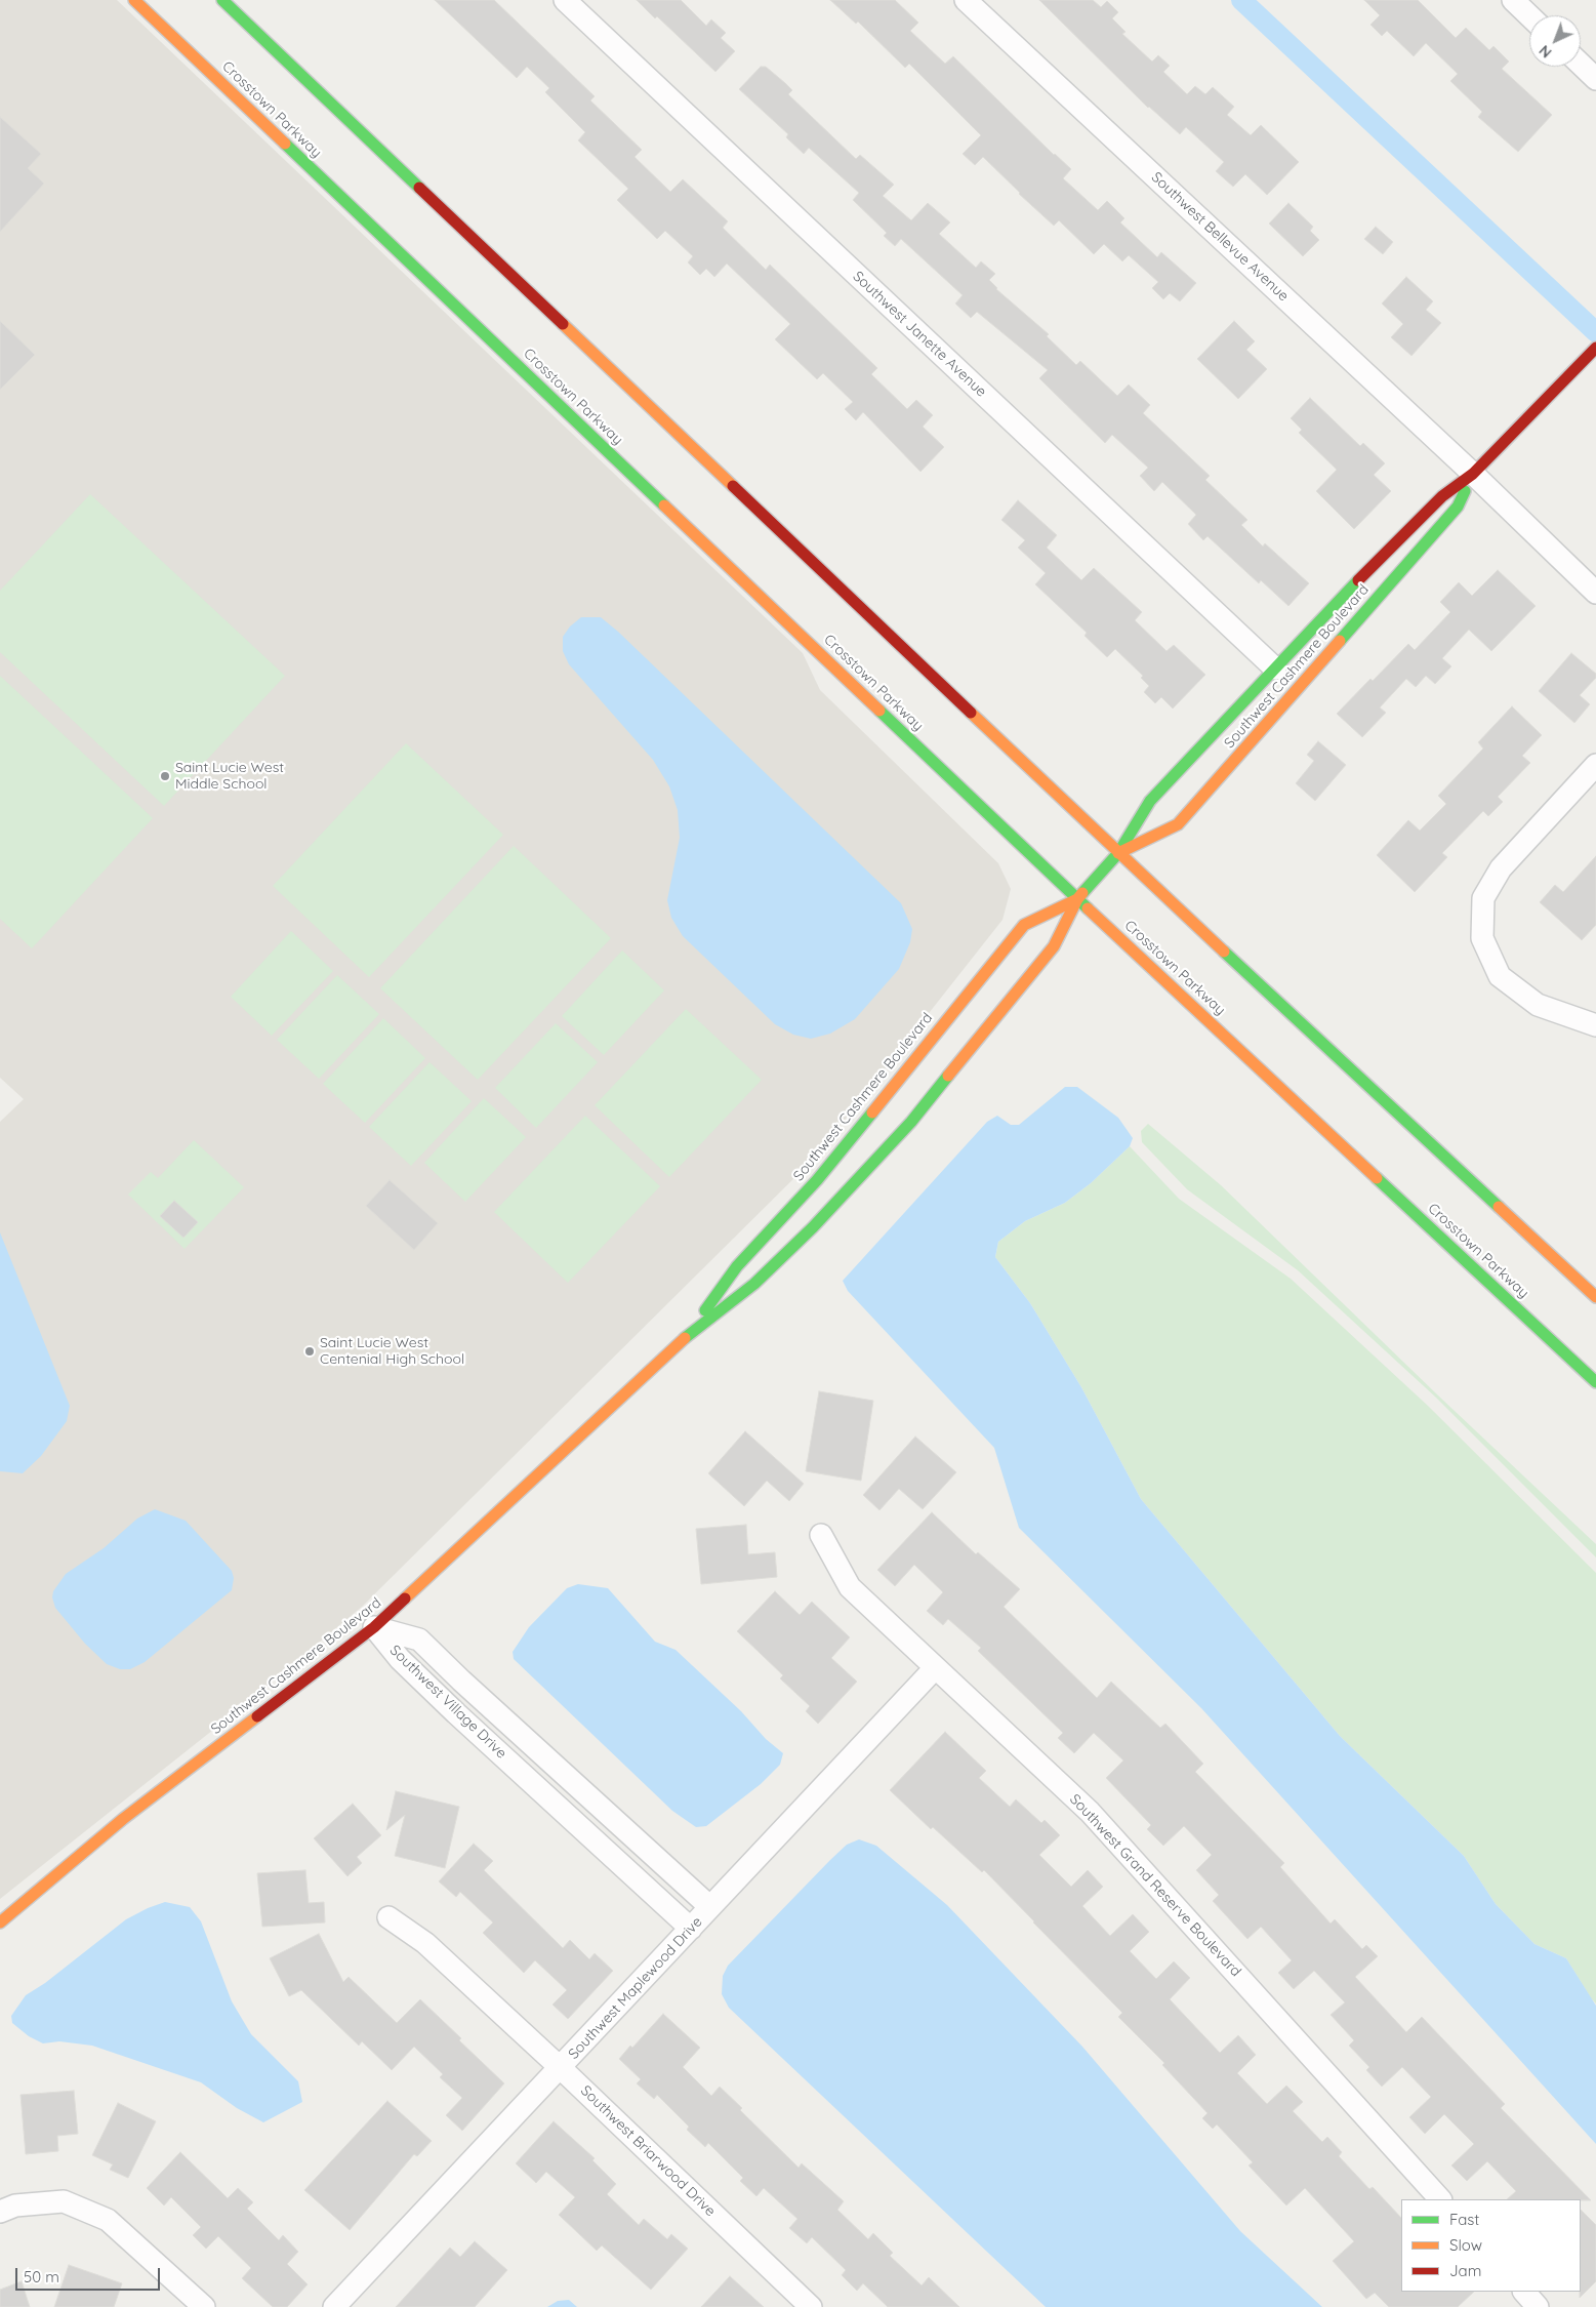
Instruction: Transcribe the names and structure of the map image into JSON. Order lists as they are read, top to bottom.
{
  "streets": {
    "main road": ["Crosstown Parkway", "Southwest Cashmere Boulevard"],
    "street": [
      "Southwest Bellevue Avenue",
      "Southwest Janette Avenue",
      "Southwest Village Drive",
      "Southwest Grand Reserve Boulevard",
      "Southwest Maplewood Drive",
      "Southwest Briarwood Drive"
    ]
  },
  "crossings": [
    ["Crosstown Parkway", "Southwest Cashmere Boulevard"],
    ["Southwest Bellevue Avenue", "Southwest Cashmere Boulevard"],
    ["Southwest Janette Avenue", "Southwest Cashmere Boulevard"],
    ["Southwest Cashmere Boulevard", "Southwest Village Drive"],
    ["Southwest Village Drive", "Southwest Maplewood Drive"],
    ["Southwest Grand Reserve Boulevard", "Southwest Maplewood Drive"],
    ["Southwest Maplewood Drive", "Southwest Briarwood Drive"]
  ],
  "places": ["Saint Lucie West Middle School", "Saint Lucie West Centenial High School"],
  "legend": ["Fast", "Slow", "Jam"],
  "scale_bar": "50 m",
  "north": "bottom left"
}
